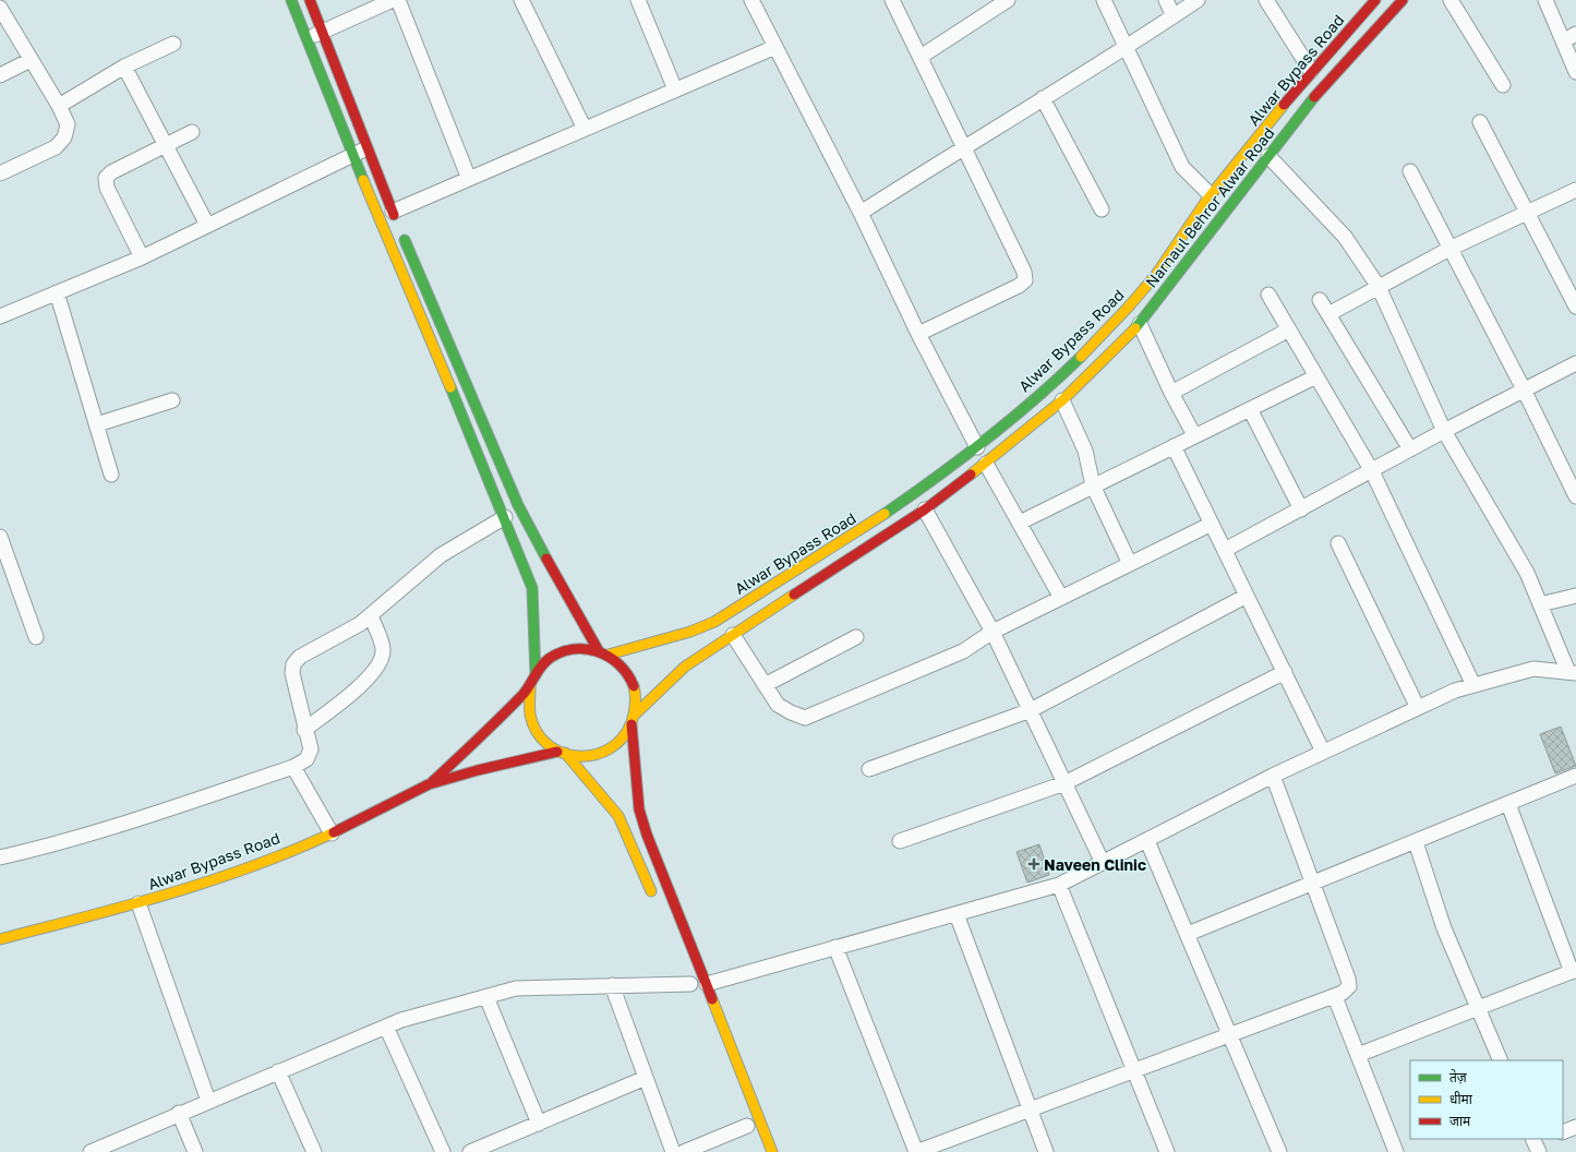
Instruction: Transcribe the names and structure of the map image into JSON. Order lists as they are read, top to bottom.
{
  "streets": {
    "main road": ["Alwar Bypass Road", "Narnaul Behror Alwar Road"]
  },
  "crossings": [
    ["Alwar Bypass Road", "Narnaul Behror Alwar Road"]
  ],
  "places": {
    "health": ["Naveen Clinic"]
  },
  "legend": ["तेज़", "धीमा", "जाम"]
}
